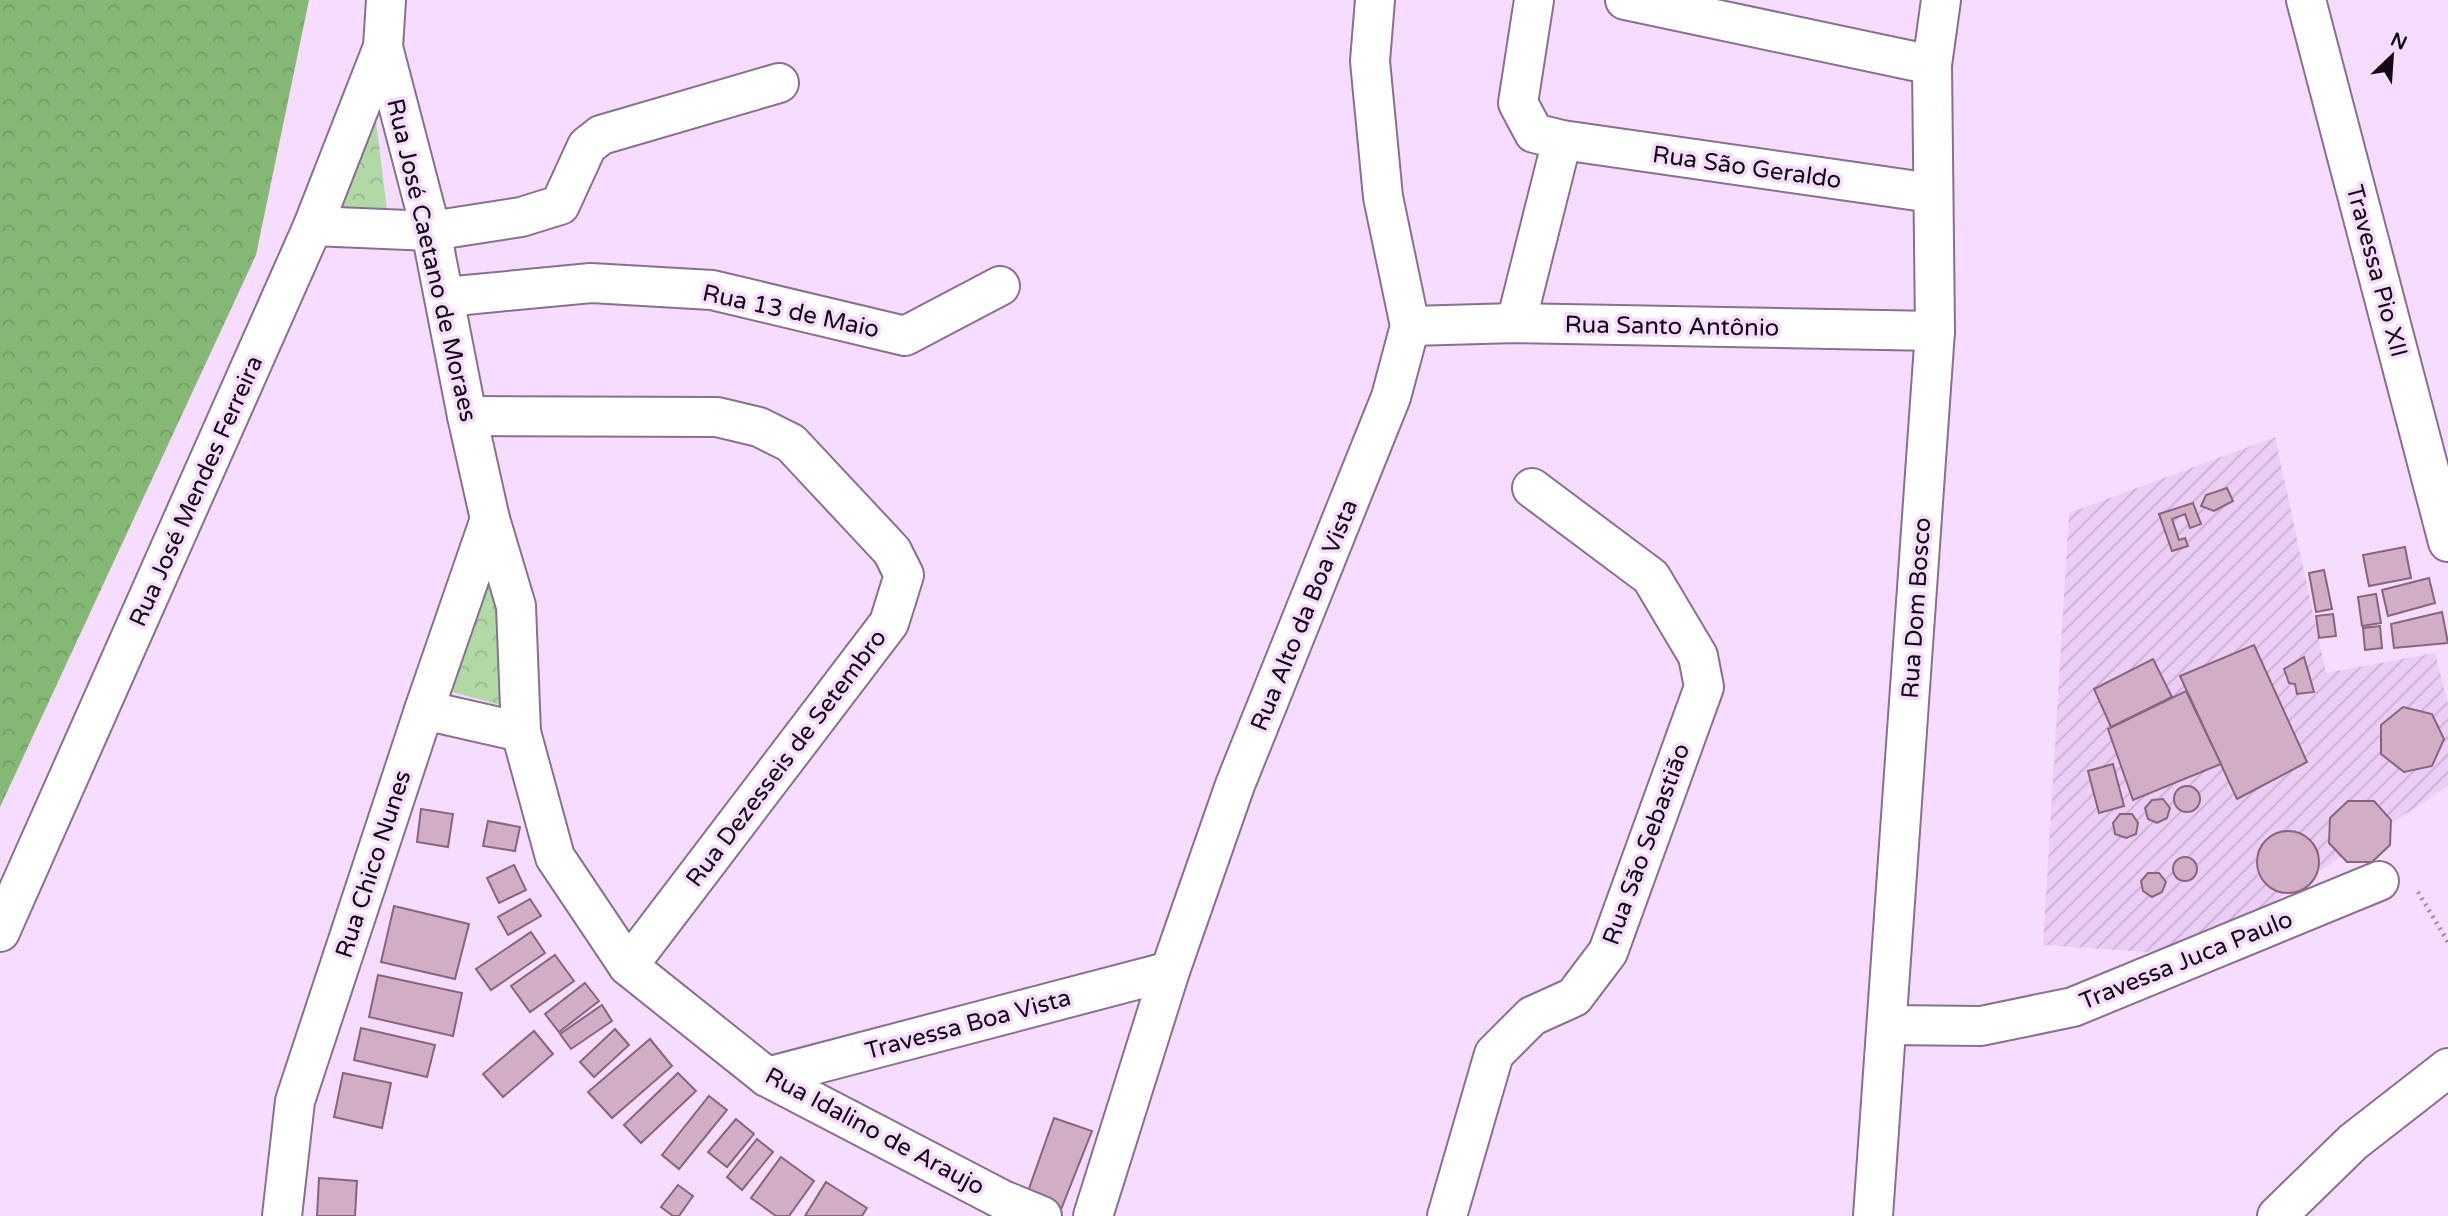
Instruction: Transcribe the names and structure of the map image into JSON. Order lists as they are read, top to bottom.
{
  "streets": {
    "street": [
      "Rua São Geraldo",
      "Rua José Caetano de Moraes",
      "Travessa Pio XII",
      "Rua 13 de Maio",
      "Rua Santo Antônio",
      "Rua José Mendes Ferreira",
      "Rua Dom Bosco",
      "Rua Alto da Boa Vista",
      "Rua Dezesseis de Setembro",
      "Rua São Sebastião",
      "Rua Chico Nunes",
      "Travessa Juca Paulo",
      "Travessa Boa Vista",
      "Rua Idalino de Araujo"
    ]
  },
  "crossings": [
    ["Rua São Geraldo", "Rua Dom Bosco"],
    ["Rua José Caetano de Moraes", "Rua 13 de Maio"],
    ["Rua José Caetano de Moraes", "Rua José Mendes Ferreira"],
    ["Rua José Caetano de Moraes", "Rua Dezesseis de Setembro"],
    ["Rua José Caetano de Moraes", "Rua Chico Nunes"],
    ["Rua José Caetano de Moraes", "Rua Idalino de Araujo"],
    ["Rua Santo Antônio", "Rua Dom Bosco"],
    ["Rua Santo Antônio", "Rua Alto da Boa Vista"],
    ["Rua Dom Bosco", "Travessa Juca Paulo"],
    ["Rua Alto da Boa Vista", "Travessa Boa Vista"],
    ["Rua Dezesseis de Setembro", "Rua Idalino de Araujo"],
    ["Rua Chico Nunes", "Rua Idalino de Araujo"],
    ["Travessa Boa Vista", "Rua Idalino de Araujo"]
  ],
  "north": "top right"
}
